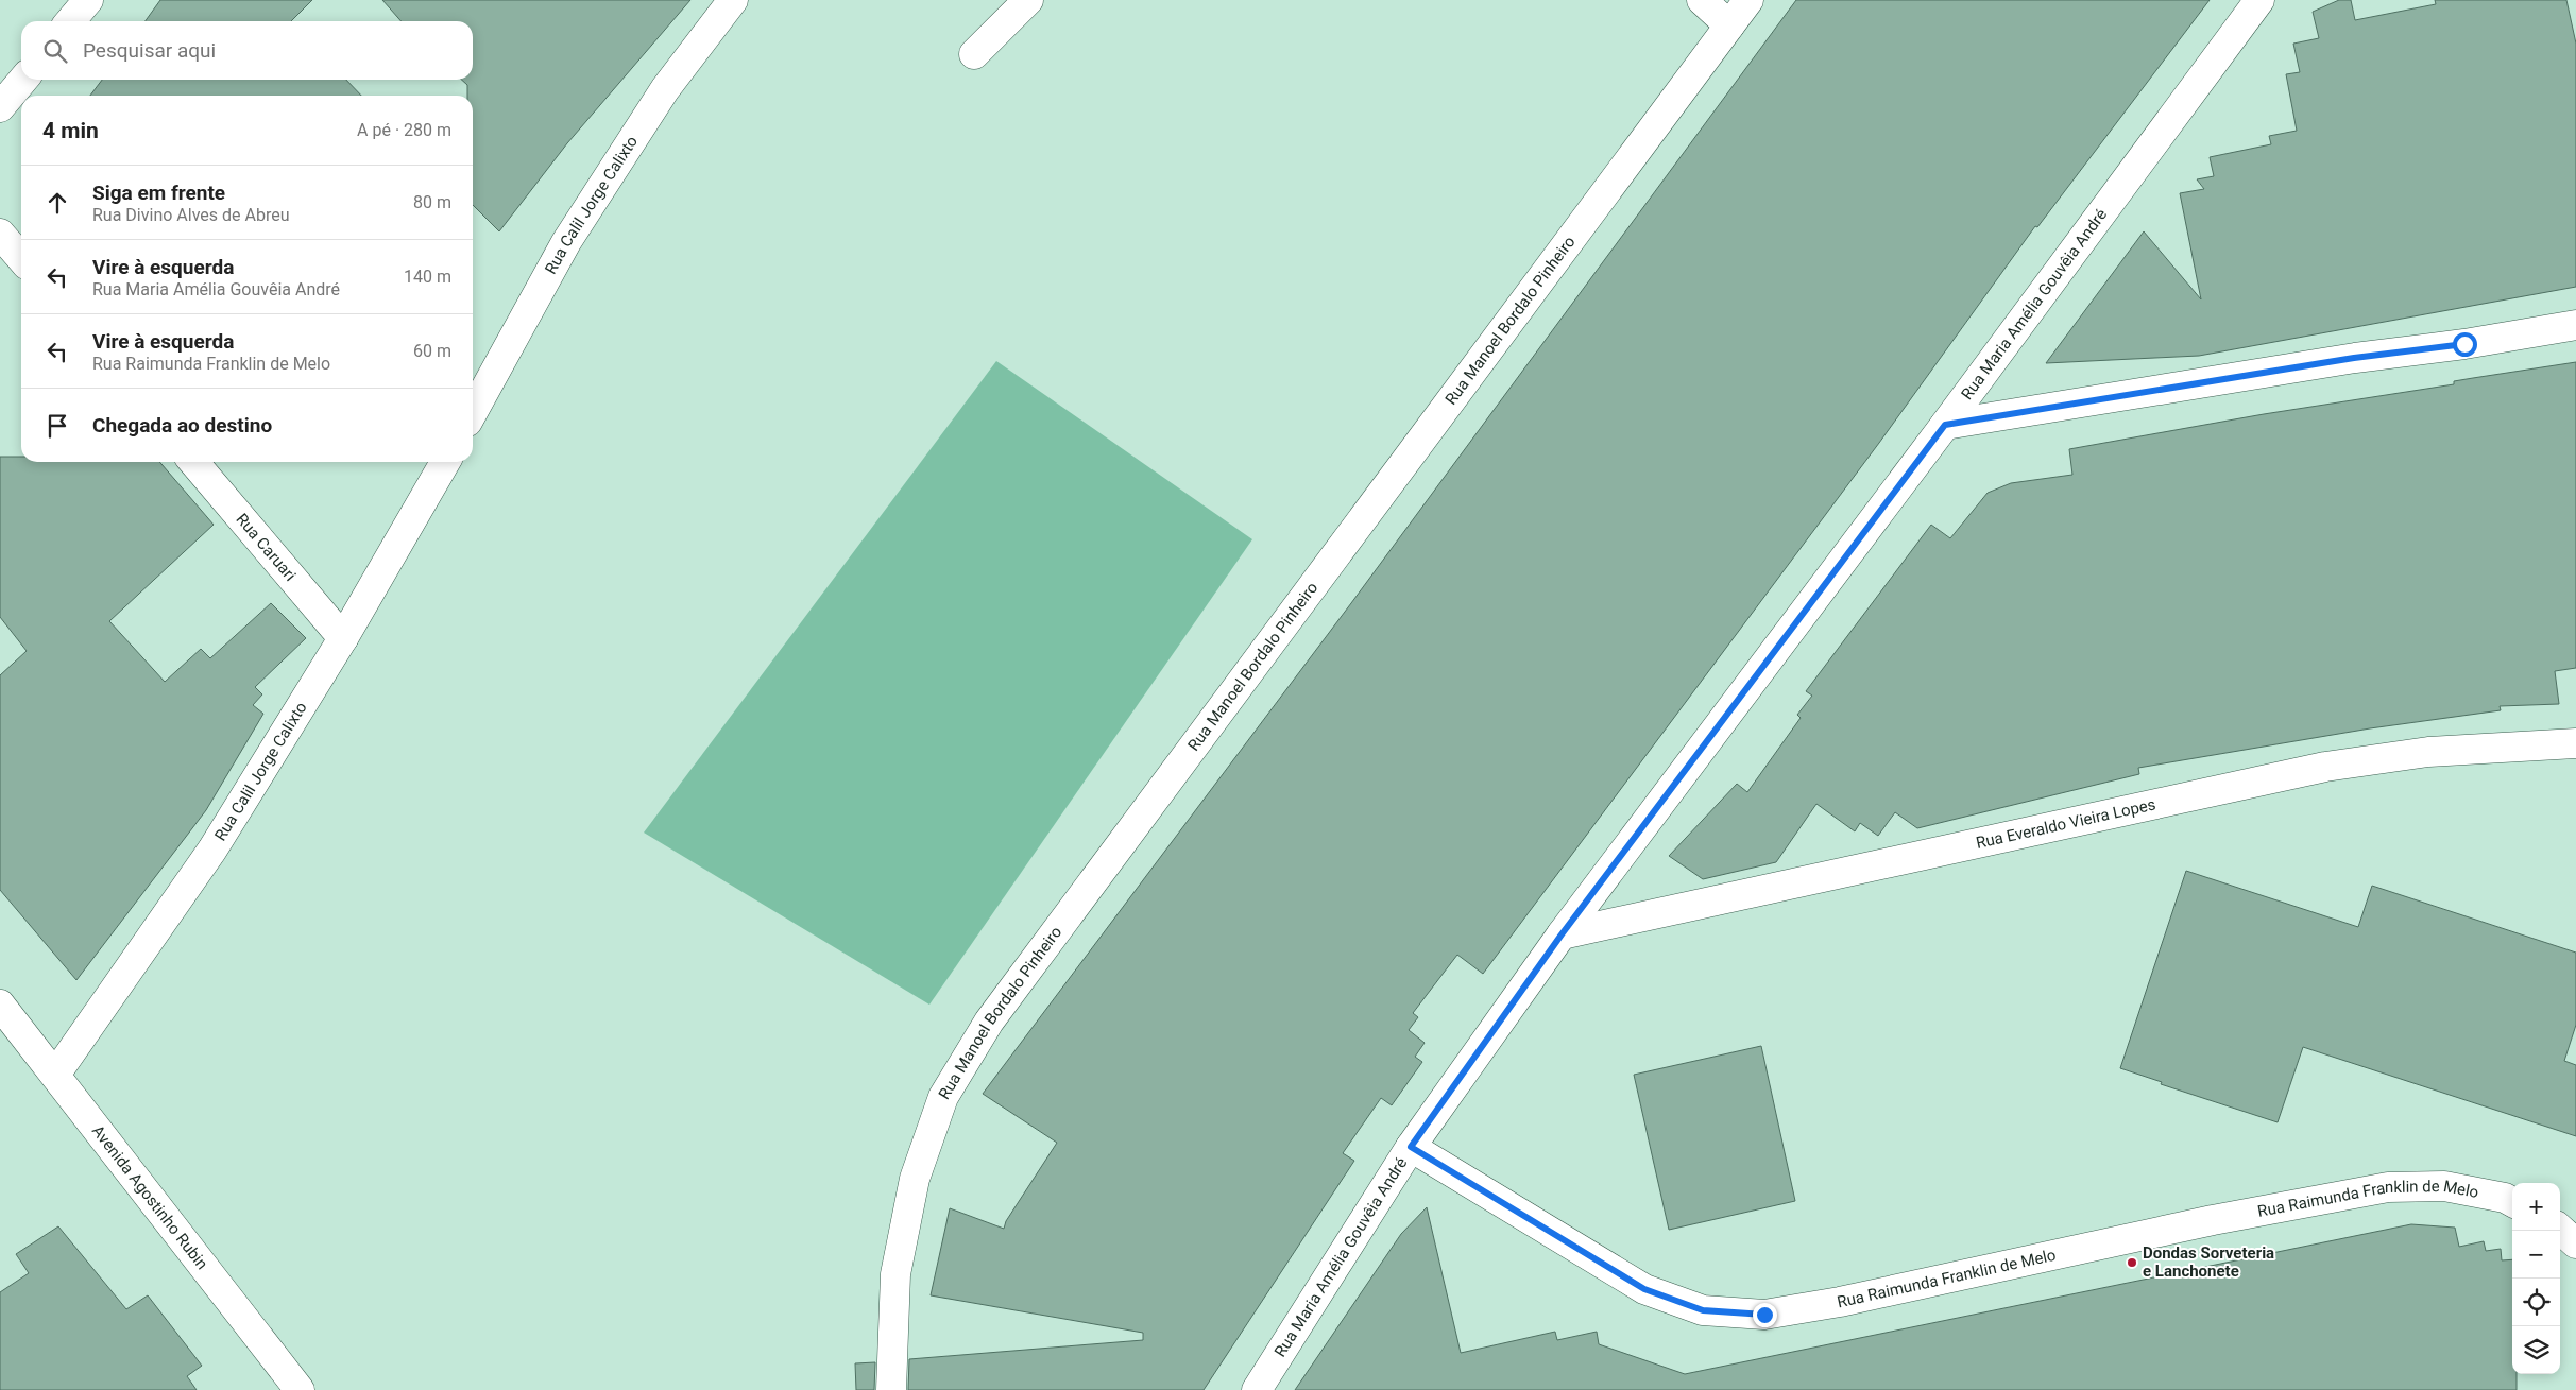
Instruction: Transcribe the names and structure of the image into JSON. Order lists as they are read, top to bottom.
{
  "streets": {
    "street": [
      "Rua Calil Jorge Calixto",
      "Rua Maria Amélia Gouvêia André",
      "Rua Manoel Bordalo Pinheiro",
      "Rua Caruari",
      "Rua Everaldo Vieira Lopes",
      "Avenida Agostinho Rubin",
      "Rua Raimunda Franklin de Melo"
    ]
  },
  "crossings": [
    ["Rua Calil Jorge Calixto", "Rua Caruari"],
    ["Rua Calil Jorge Calixto", "Avenida Agostinho Rubin"],
    ["Rua Maria Amélia Gouvêia André", "Rua Everaldo Vieira Lopes"],
    ["Rua Maria Amélia Gouvêia André", "Rua Raimunda Franklin de Melo"]
  ],
  "places": ["Dondas Sorveteria e Lanchonete"],
  "page": {
    "search": "Pesquisar aqui",
    "heading": ["4 min", "A pé · 280 m"],
    "list": [
      ["Siga em frente", "Rua Divino Alves de Abreu", "80 m"],
      ["Vire à esquerda", "Rua Maria Amélia Gouvêia André", "140 m"],
      ["Vire à esquerda", "Rua Raimunda Franklin de Melo", "60 m"],
      "Chegada ao destino"
    ],
    "map_buttons": ["+", "−"]
  }
}
